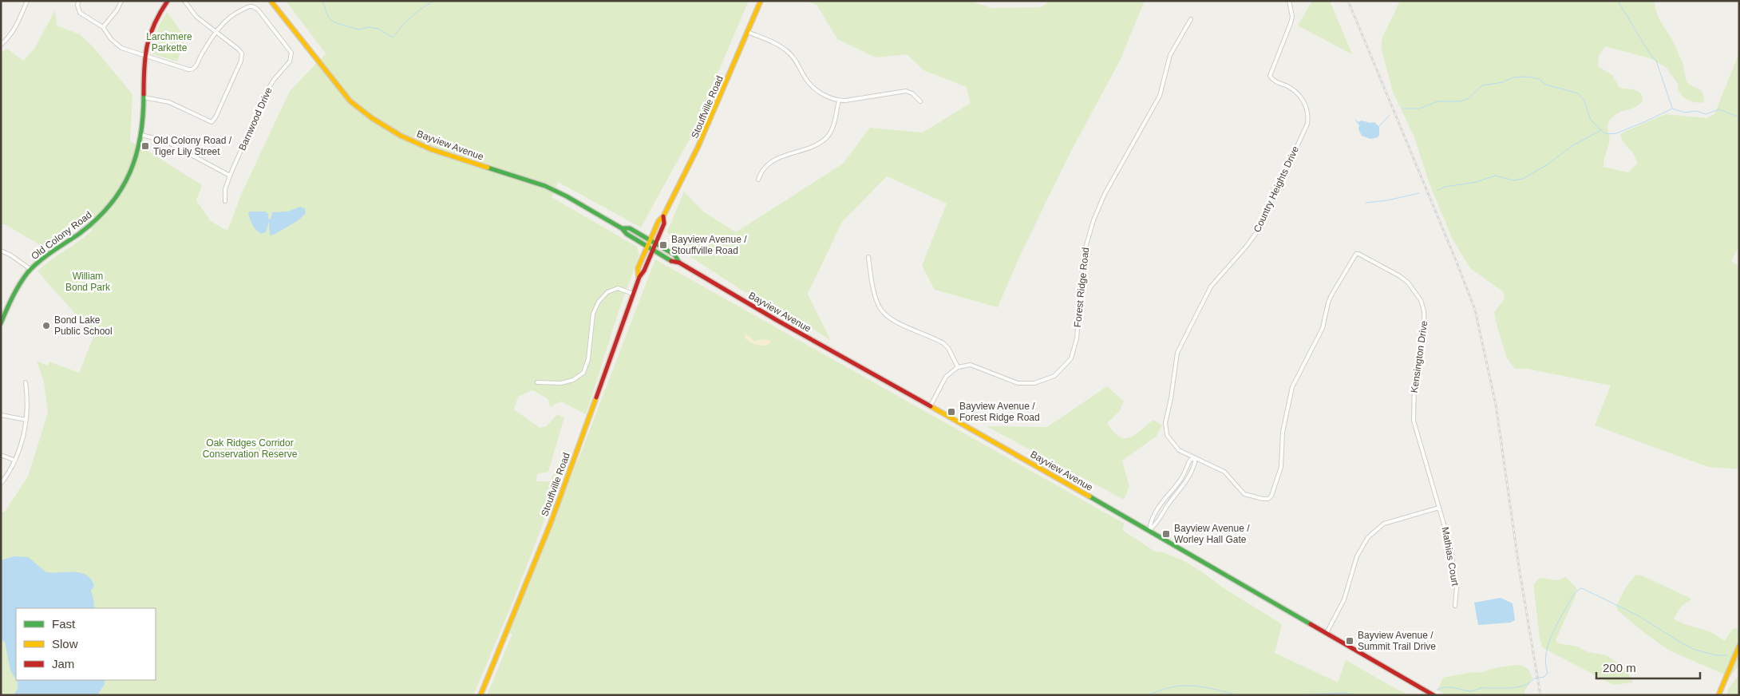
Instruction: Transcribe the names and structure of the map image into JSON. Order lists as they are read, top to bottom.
{
  "streets": {
    "main road": ["Stouffville Road", "Bayview Avenue", "Old Colony Road"],
    "street": [
      "Barnwood Drive",
      "Country Heights Drive",
      "Forest Ridge Road",
      "Kensington Drive",
      "Mathias Court"
    ]
  },
  "crossings": [
    ["Stouffville Road", "Bayview Avenue"],
    ["Country Heights Drive", "Kensington Drive"],
    ["Kensington Drive", "Mathias Court"]
  ],
  "parks": ["Larchmere Parkette", "William Bond Park", "Oak Ridges Corridor Conservation Reserve"],
  "places": {
    "transit": [
      "Old Colony Road / Tiger Lily Street",
      "Bayview Avenue / Stouffville Road",
      "Bayview Avenue / Forest Ridge Road",
      "Bayview Avenue / Worley Hall Gate",
      "Bayview Avenue / Summit Trail Drive"
    ],
    "other": ["Bond Lake Public School"]
  },
  "legend": ["Fast", "Slow", "Jam"],
  "scale_bar": "200 m"
}
